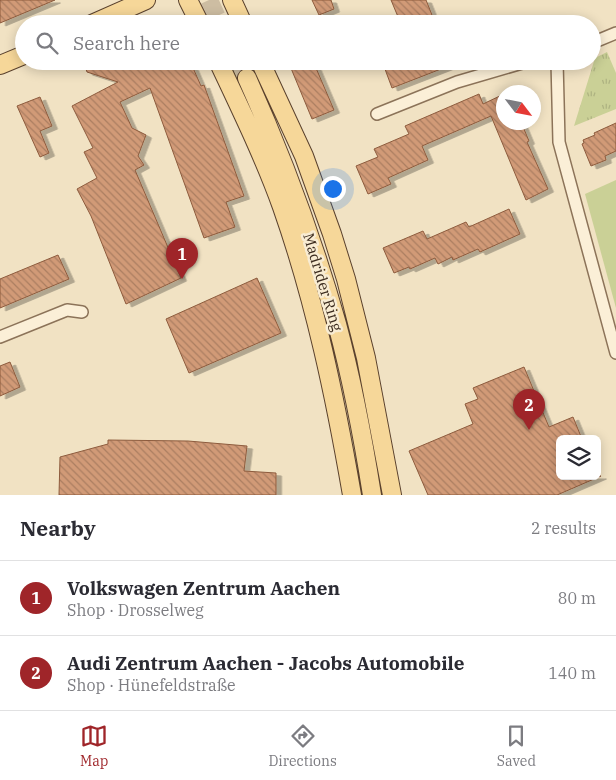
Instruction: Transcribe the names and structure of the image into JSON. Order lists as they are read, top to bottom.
{
  "streets": {
    "main road": ["Madrider Ring"]
  },
  "north": "bottom right",
  "page": {
    "search": "Search here",
    "pins": ["1", "2"],
    "heading": ["Nearby", "2 results"],
    "list": [
      {
        "mark": "1",
        "name": "Volkswagen Zentrum Aachen",
        "note": "Shop · Drosselweg",
        "value": "80 m"
      },
      {
        "mark": "2",
        "name": "Audi Zentrum Aachen - Jacobs Automobile",
        "note": "Shop · Hünefeldstraße",
        "value": "140 m"
      }
    ],
    "nav": ["Map", "Directions", "Saved"]
  }
}
